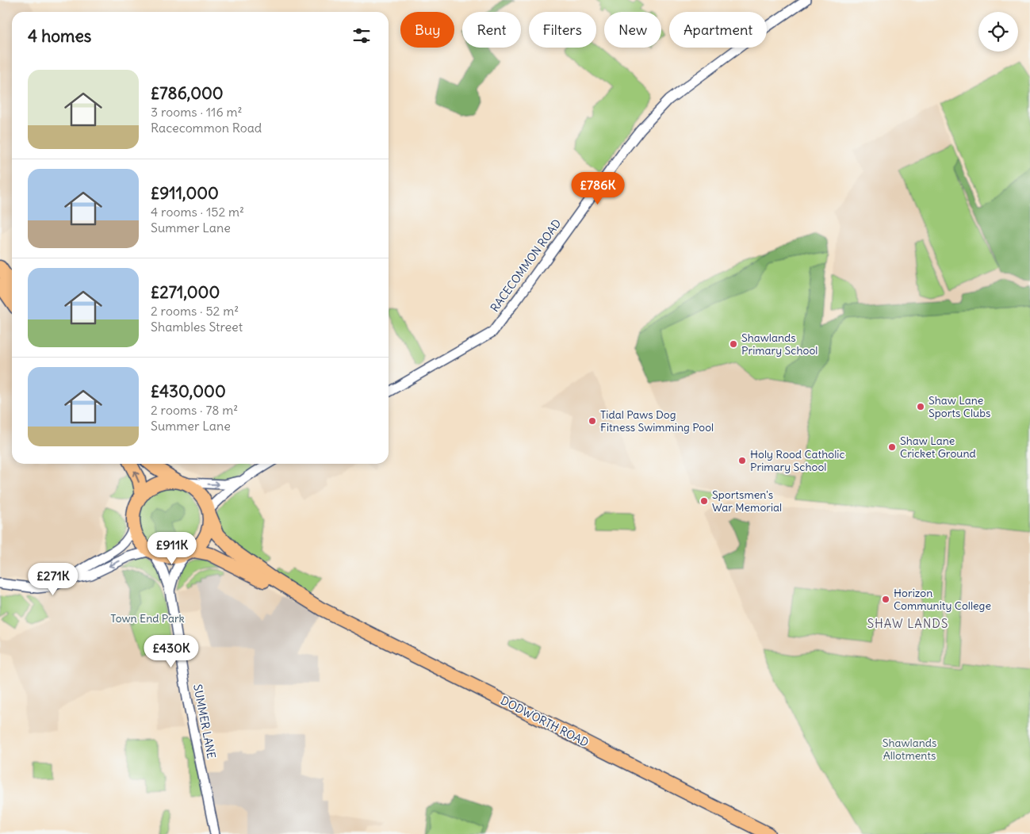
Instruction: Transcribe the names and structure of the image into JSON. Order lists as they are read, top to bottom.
{
  "streets": {
    "highway": ["DODWORTH ROAD"],
    "street": ["RACECOMMON ROAD", "SUMMER LANE"]
  },
  "crossings": [
    ["SUMMER LANE", "DODWORTH ROAD"]
  ],
  "districts": ["SHAW LANDS"],
  "parks": ["Town End Park", "Shawlands Allotments"],
  "places": [
    "Shawlands Primary School",
    "Shaw Lane Sports Clubs",
    "Tidal Paws Dog Fitness Swimming Pool",
    "Shaw Lane Cricket Ground",
    "Holy Rood Catholic Primary School",
    "Sportsmen's War Memorial",
    "Horizon Community College"
  ],
  "page": {
    "chip": [
      "Buy",
      "Rent",
      "Filters",
      "New",
      "Apartment"
    ],
    "heading": "4 homes",
    "list": [
      {
        "name": "£786,000",
        "note": "3 rooms · 116 m² · Racecommon Road"
      },
      {
        "name": "£911,000",
        "note": "4 rooms · 152 m² · Summer Lane"
      },
      {
        "name": "£271,000",
        "note": "2 rooms · 52 m² · Shambles Street"
      },
      {
        "name": "£430,000",
        "note": "2 rooms · 78 m² · Summer Lane"
      }
    ],
    "price": [
      "£786K",
      "£911K",
      "£271K",
      "£430K"
    ]
  }
}
